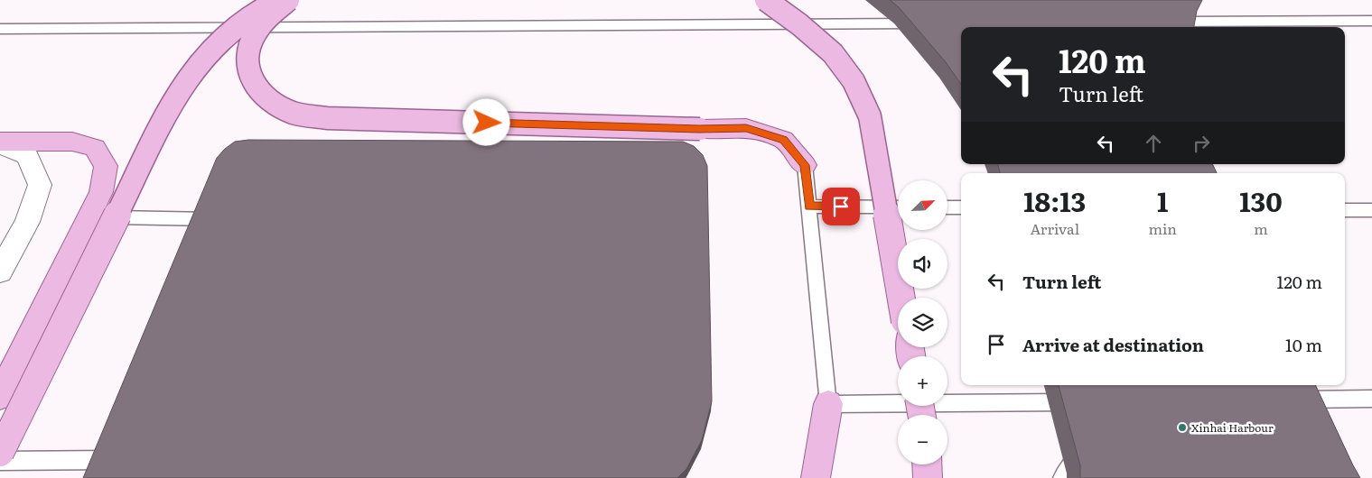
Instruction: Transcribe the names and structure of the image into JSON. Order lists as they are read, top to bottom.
{
  "places": ["Xinhai Harbour"],
  "north": "top right",
  "page": {
    "turn": ["120 m", "Turn left"],
    "eta": [
      "18:13",
      "Arrival",
      "1",
      "min",
      "130",
      "m"
    ],
    "map_buttons": ["+", "−"],
    "list": [
      {
        "name": "Turn left",
        "value": "120 m"
      },
      {
        "name": "Arrive at destination",
        "value": "10 m"
      }
    ]
  }
}
